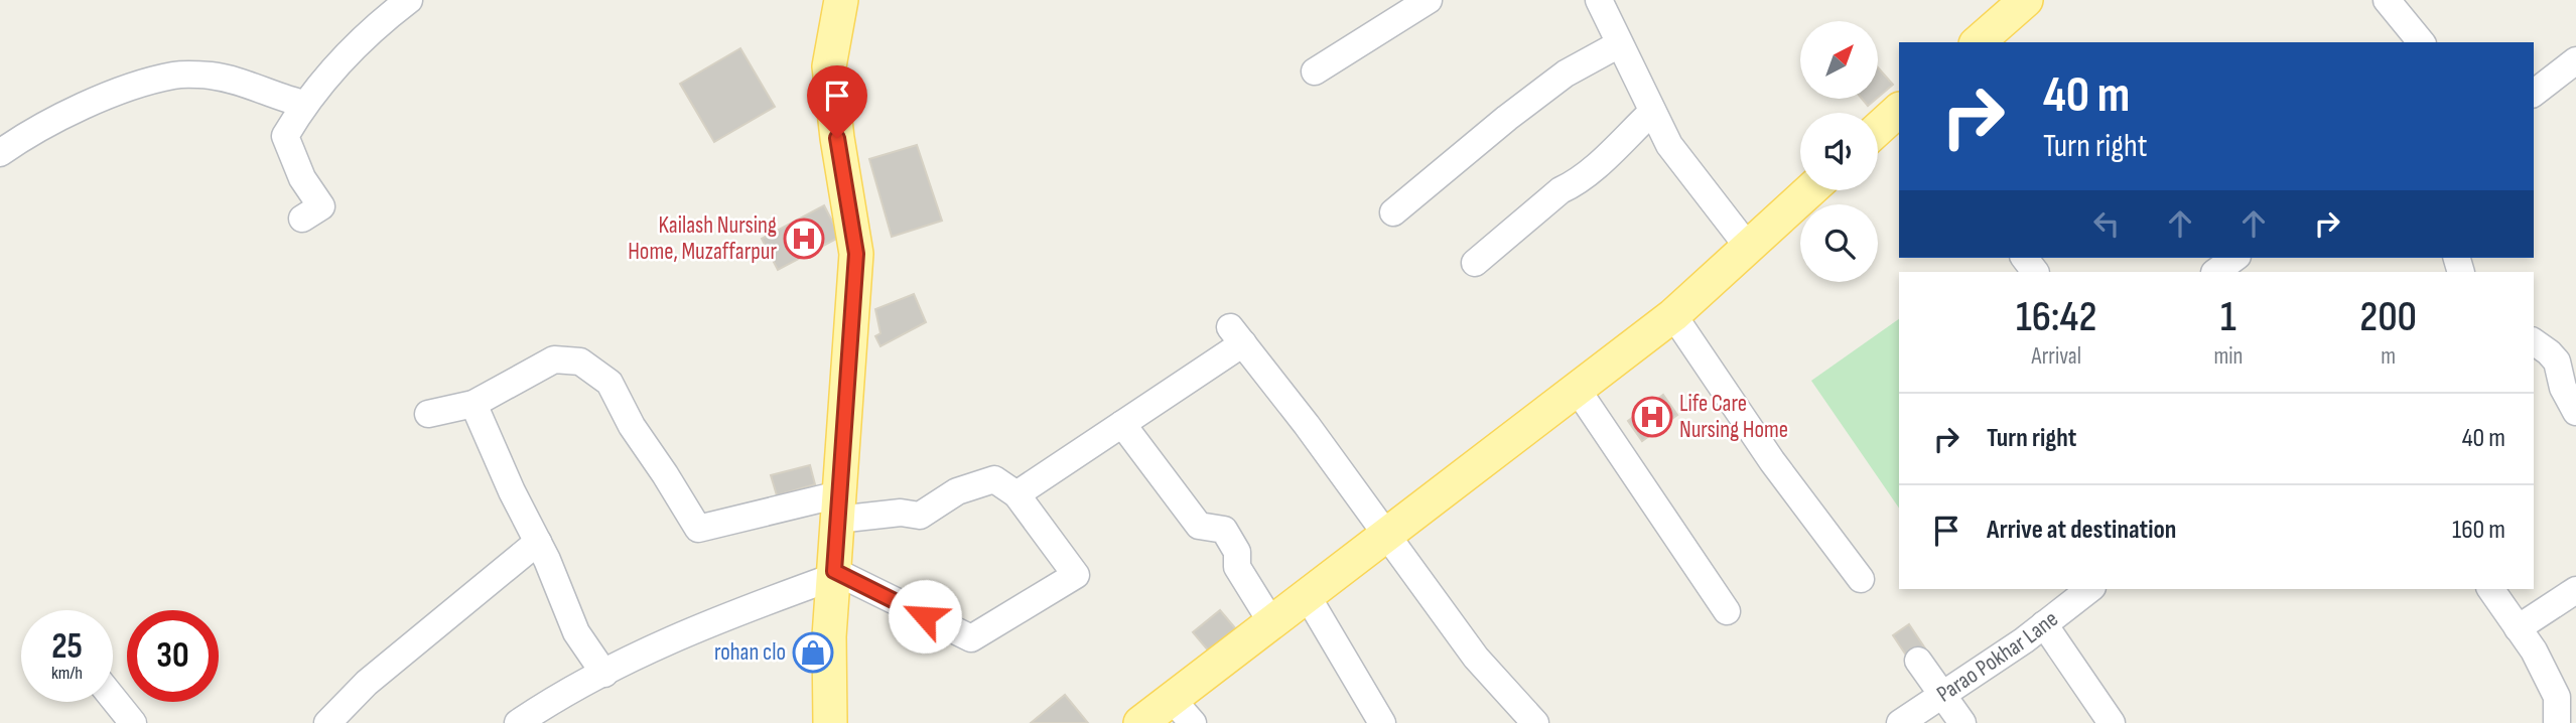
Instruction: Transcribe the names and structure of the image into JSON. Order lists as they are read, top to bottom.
{
  "streets": {
    "street": ["Parao Pokhar Lane"]
  },
  "places": {
    "hospital": ["Kailash Nursing Home, Muzaffarpur", "Life Care Nursing Home"],
    "shop": ["rohan clo"]
  },
  "north": "top right",
  "page": {
    "turn": ["40 m", "Turn right"],
    "eta": [
      "16:42",
      "Arrival",
      "1",
      "min",
      "200",
      "m"
    ],
    "list": [
      {
        "name": "Turn right",
        "value": "40 m"
      },
      {
        "name": "Arrive at destination",
        "value": "160 m"
      }
    ],
    "speed": "25 km/h",
    "limit": "30"
  }
}
